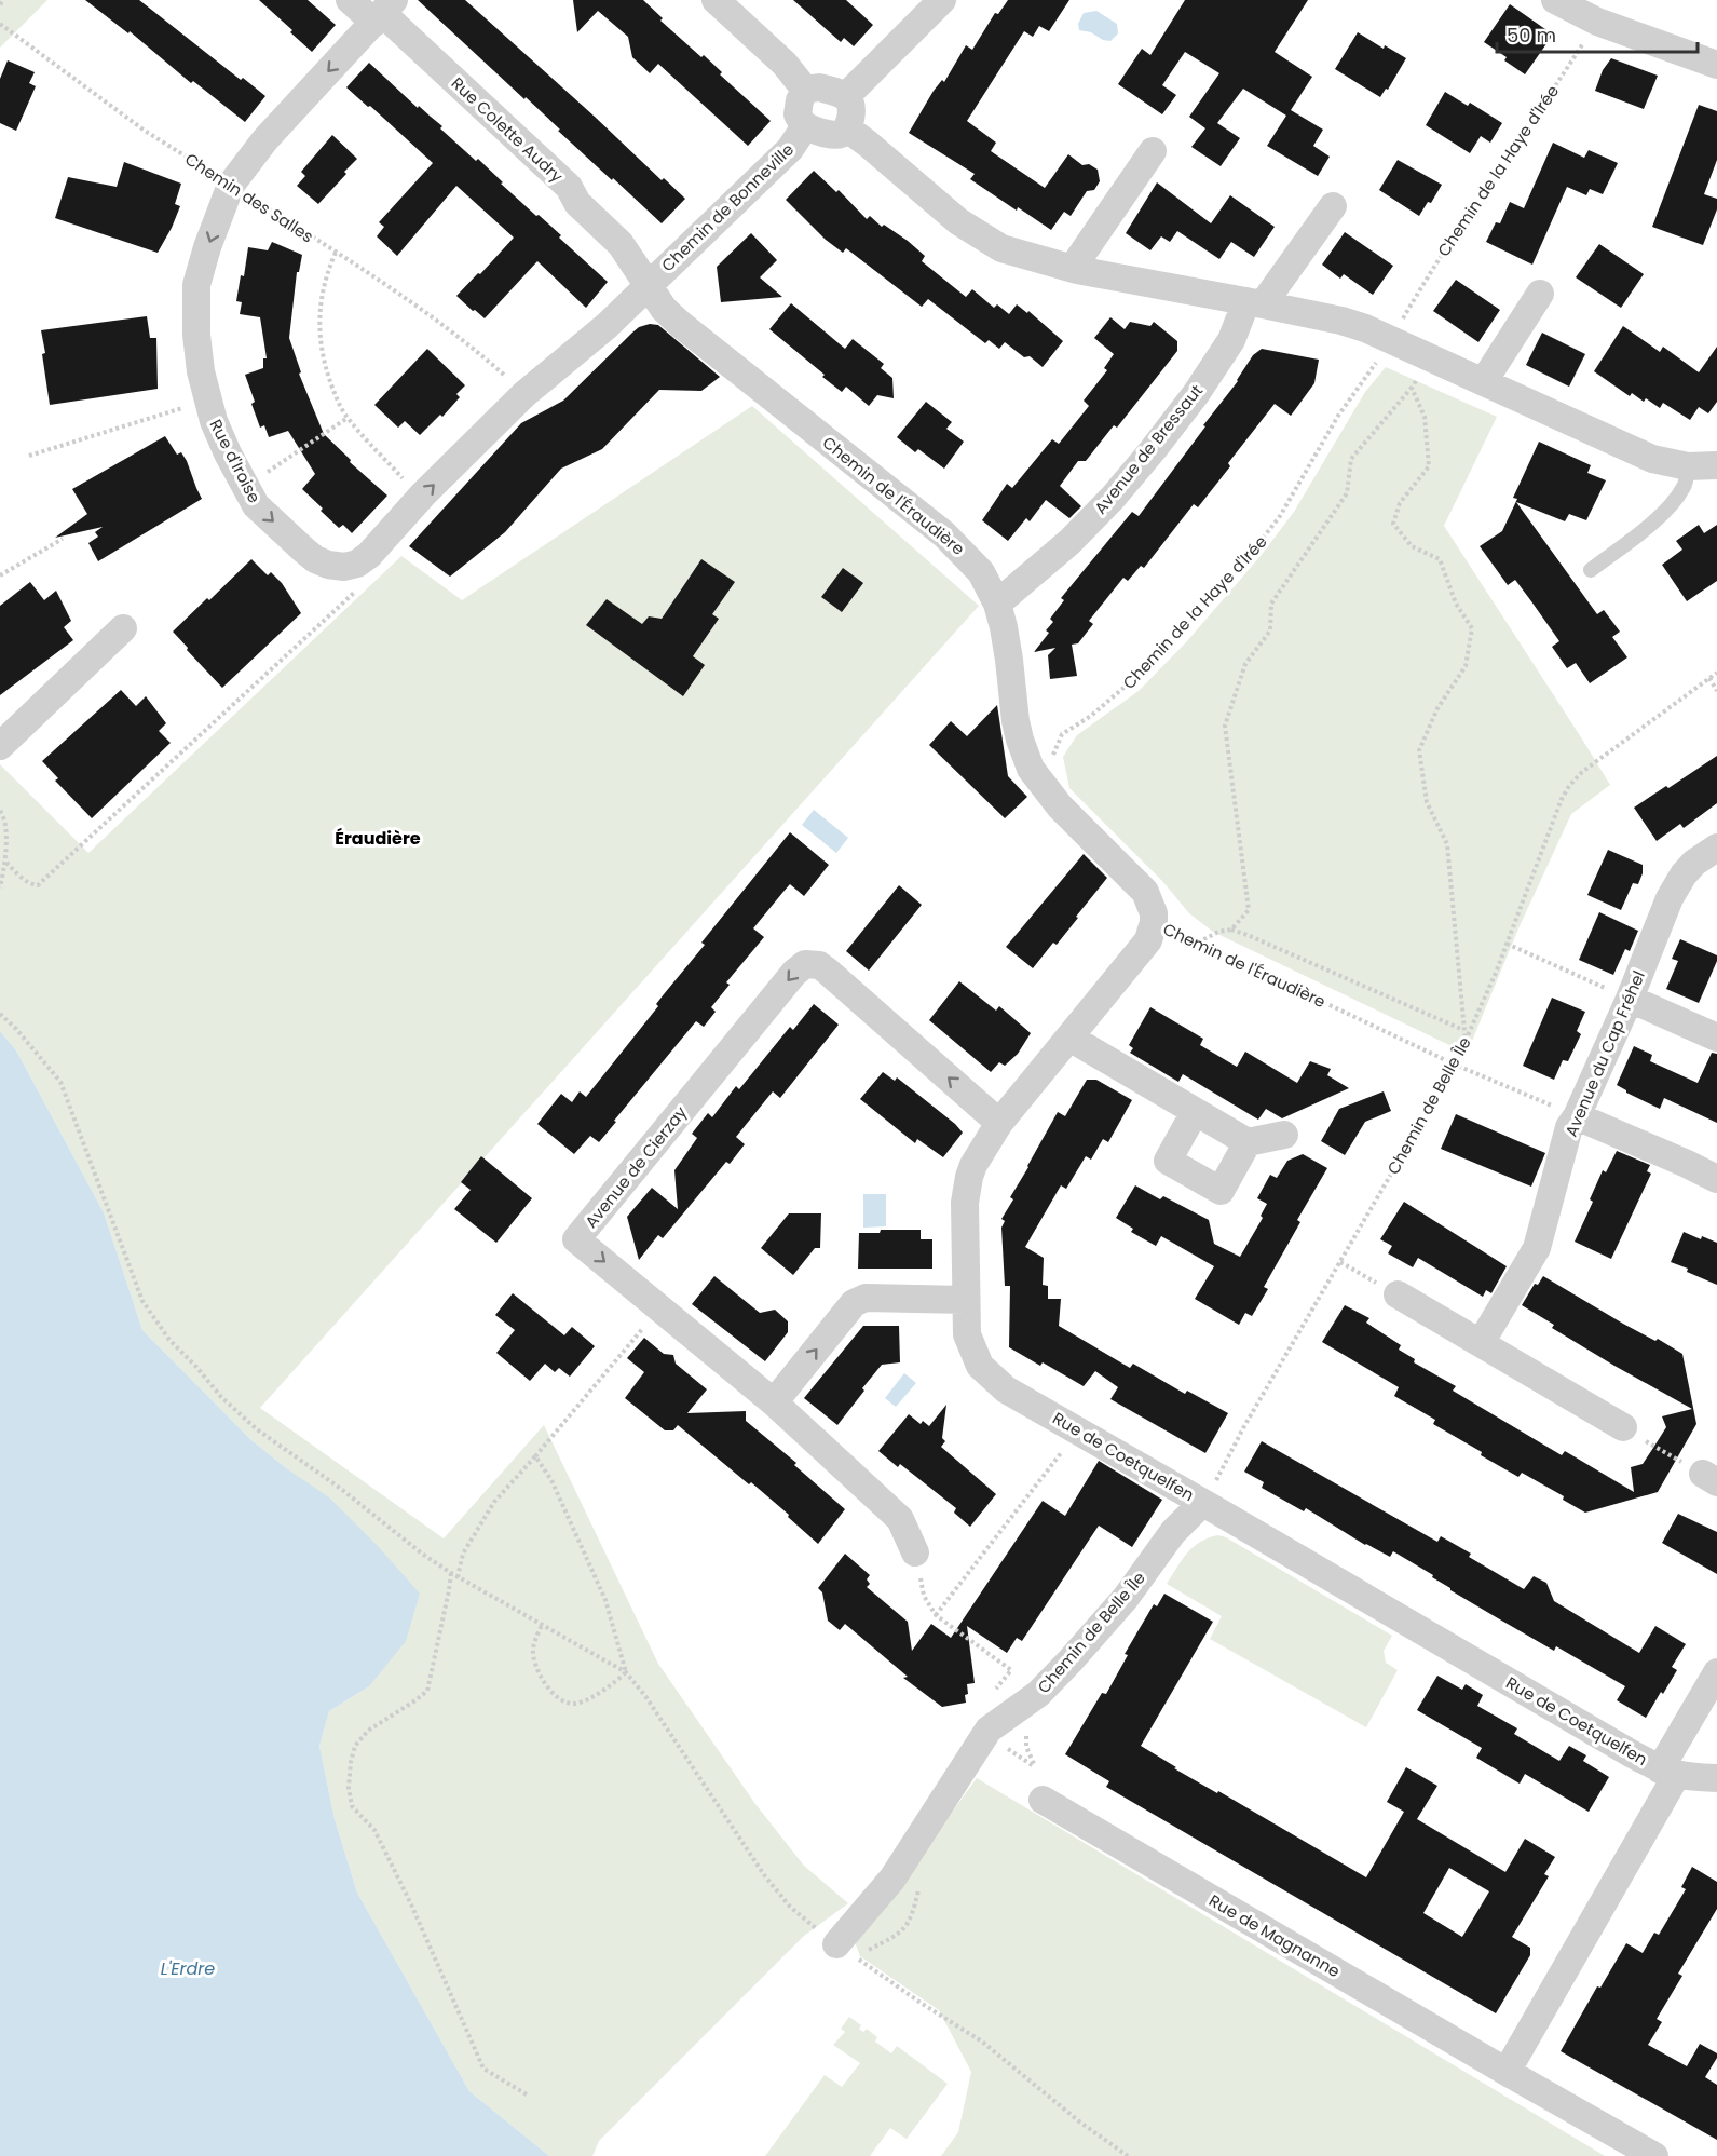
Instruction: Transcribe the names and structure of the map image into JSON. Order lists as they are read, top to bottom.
{
  "streets": {
    "street": [
      "Rue Colette Audry",
      "Chemin de Bonneville",
      "Avenue de Bressaut",
      "Rue d'Iroise",
      "Chemin de l'Éraudière",
      "Avenue du Cap Fréhel",
      "Chemin de Belle Île",
      "Avenue de Cierzay",
      "Rue de Coetquelfen",
      "Rue de Magnanne"
    ],
    "path": ["Chemin de la Haye d'Irée", "Chemin des Salles"]
  },
  "crossings": [
    ["Rue Colette Audry", "Chemin de Bonneville"],
    ["Rue Colette Audry", "Rue d'Iroise"],
    ["Rue Colette Audry", "Chemin de l'Éraudière"],
    ["Chemin des Salles", "Rue d'Iroise"],
    ["Chemin de Bonneville", "Rue d'Iroise"],
    ["Chemin de Bonneville", "Chemin de l'Éraudière"],
    ["Avenue de Bressaut", "Chemin de l'Éraudière"],
    ["Rue d'Iroise", "Chemin de l'Éraudière"],
    ["Chemin de l'Éraudière", "Avenue du Cap Fréhel"],
    ["Chemin de l'Éraudière", "Chemin de Belle Île"],
    ["Chemin de l'Éraudière", "Rue de Coetquelfen"],
    ["Chemin de Belle Île", "Rue de Coetquelfen"],
    ["Avenue de Cierzay", "Rue de Coetquelfen"]
  ],
  "districts": ["Éraudière"],
  "water": ["L'Erdre"],
  "scale_bar": "50 m"
}
